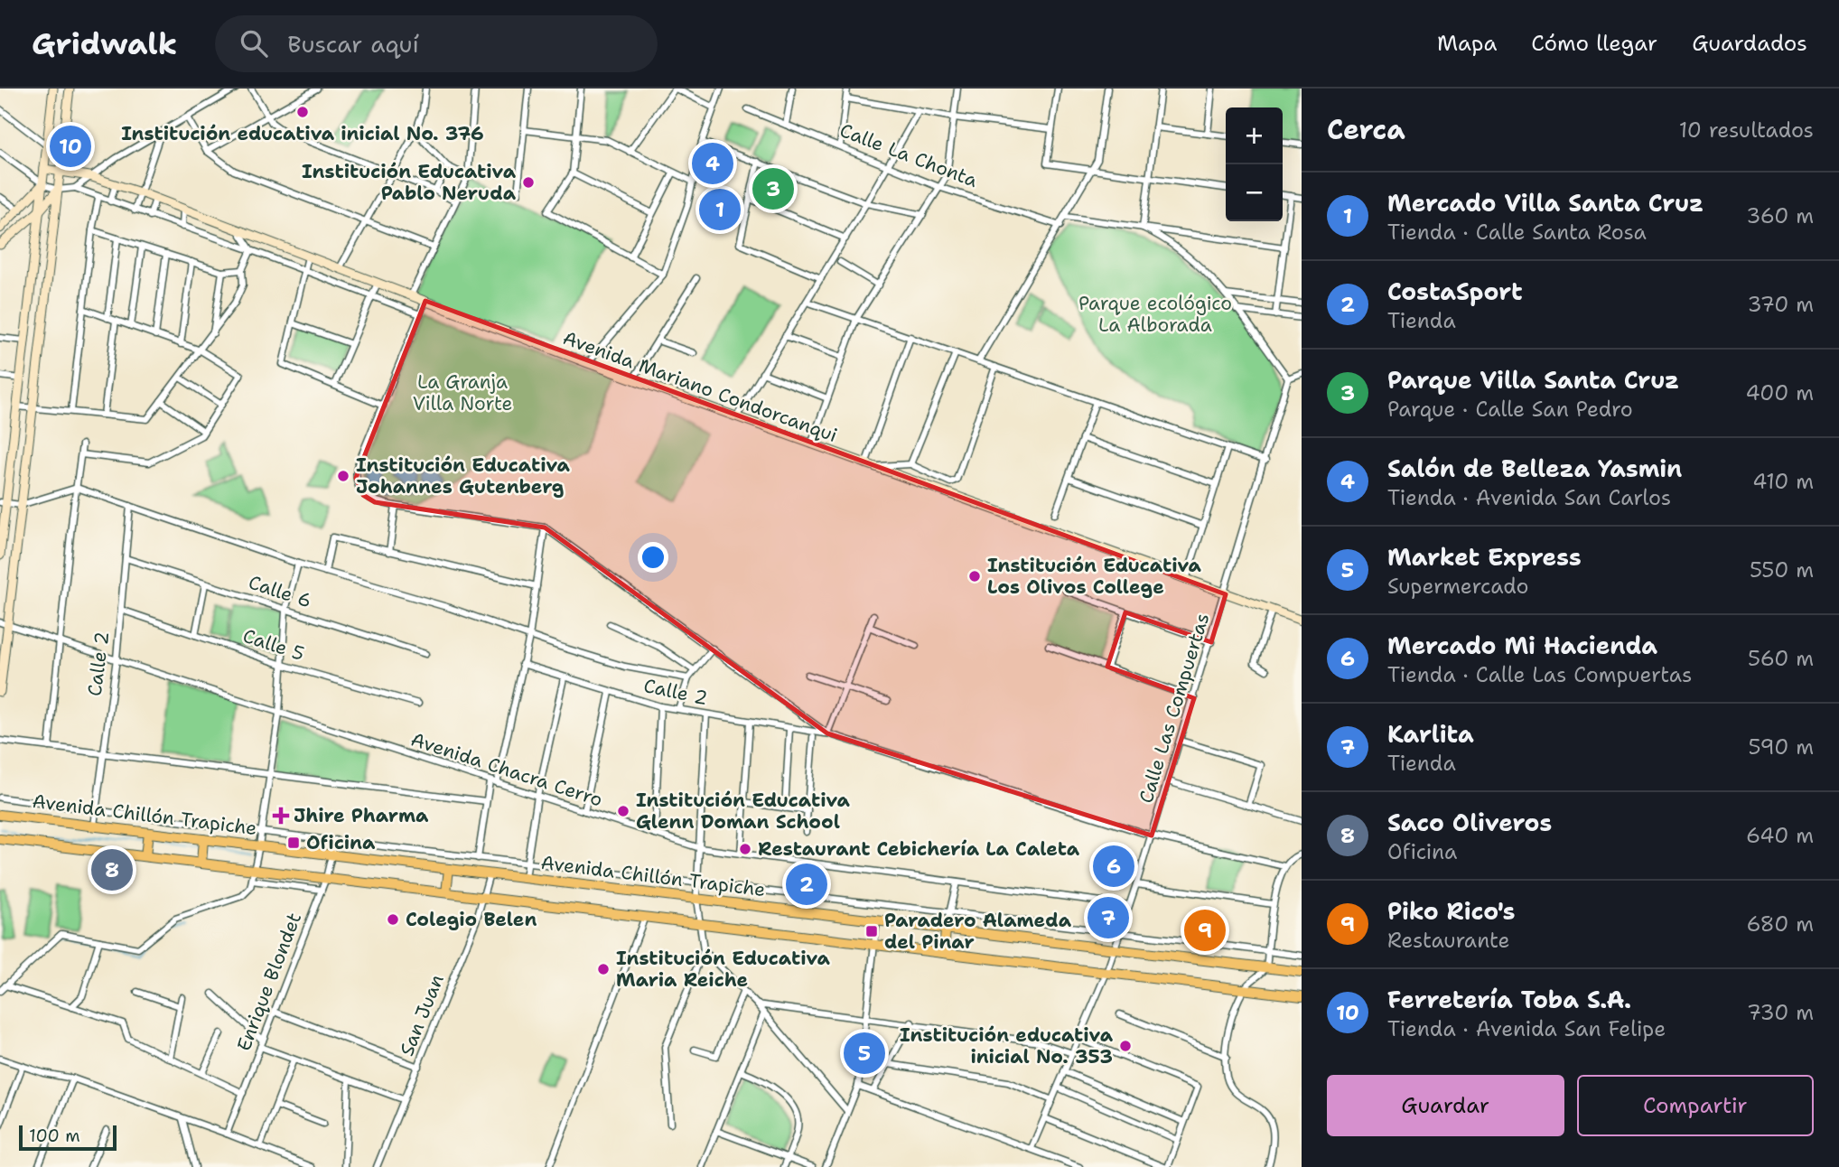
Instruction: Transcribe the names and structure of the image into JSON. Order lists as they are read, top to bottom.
{
  "streets": {
    "main road": ["Avenida Chillón Trapiche"],
    "street": [
      "Calle La Chonta",
      "Avenida Mariano Condorcanqui",
      "Calle 6",
      "Calle 5",
      "Calle 2",
      "Calle Las Compuertas",
      "Avenida Chacra Cerro",
      "Enrique Blondet",
      "San Juan"
    ]
  },
  "crossings": [
    ["Avenida Mariano Condorcanqui", "Calle Las Compuertas"],
    ["Calle 6", "Calle 2"],
    ["Calle 5", "Calle 2"],
    ["Calle 2", "Avenida Chacra Cerro"],
    ["Calle 2", "Avenida Chillón Trapiche"],
    ["Calle Las Compuertas", "Avenida Chacra Cerro"],
    ["Calle Las Compuertas", "Avenida Chillón Trapiche"],
    ["Avenida Chillón Trapiche", "Enrique Blondet"],
    ["Avenida Chillón Trapiche", "San Juan"]
  ],
  "parks": ["Parque ecológico La Alborada", "La Granja Villa Norte"],
  "places": {
    "other": [
      "Institución educativa inicial No. 376",
      "Institución Educativa Pablo Neruda",
      "Institución Educativa Johannes Gutenberg",
      "Institución Educativa Los Olivos College",
      "Institución Educativa Glenn Doman School",
      "Restaurant Cebichería La Caleta",
      "Colegio Belen",
      "Institución Educativa Maria Reiche",
      "Institución educativa inicial No. 353"
    ],
    "health": ["Jhire Pharma"],
    "transit": ["Oficina", "Paradero Alameda del Pinar"]
  },
  "scale_bar": "100 m",
  "page": {
    "header": "Gridwalk",
    "search": "Buscar aquí",
    "nav": ["Mapa", "Cómo llegar", "Guardados"],
    "heading": ["Cerca", "10 resultados"],
    "map_buttons": ["+", "−"],
    "pins": [
      "10",
      "4",
      "3",
      "1",
      "6",
      "8",
      "2",
      "7",
      "9",
      "5"
    ],
    "list": [
      {
        "mark": "1",
        "name": "Mercado Villa Santa Cruz",
        "note": "Tienda · Calle Santa Rosa",
        "value": "360 m"
      },
      {
        "mark": "2",
        "name": "CostaSport",
        "note": "Tienda",
        "value": "370 m"
      },
      {
        "mark": "3",
        "name": "Parque Villa Santa Cruz",
        "note": "Parque · Calle San Pedro",
        "value": "400 m"
      },
      {
        "mark": "4",
        "name": "Salón de Belleza Yasmin",
        "note": "Tienda · Avenida San Carlos",
        "value": "410 m"
      },
      {
        "mark": "5",
        "name": "Market Express",
        "note": "Supermercado",
        "value": "550 m"
      },
      {
        "mark": "6",
        "name": "Mercado Mi Hacienda",
        "note": "Tienda · Calle Las Compuertas",
        "value": "560 m"
      },
      {
        "mark": "7",
        "name": "Karlita",
        "note": "Tienda",
        "value": "590 m"
      },
      {
        "mark": "8",
        "name": "Saco Oliveros",
        "note": "Oficina",
        "value": "640 m"
      },
      {
        "mark": "9",
        "name": "Piko Rico's",
        "note": "Restaurante",
        "value": "680 m"
      },
      {
        "mark": "10",
        "name": "Ferretería Toba S.A.",
        "note": "Tienda · Avenida San Felipe",
        "value": "730 m"
      }
    ],
    "buttons": ["Guardar", "Compartir"],
    "scale": "100 m"
  }
}
